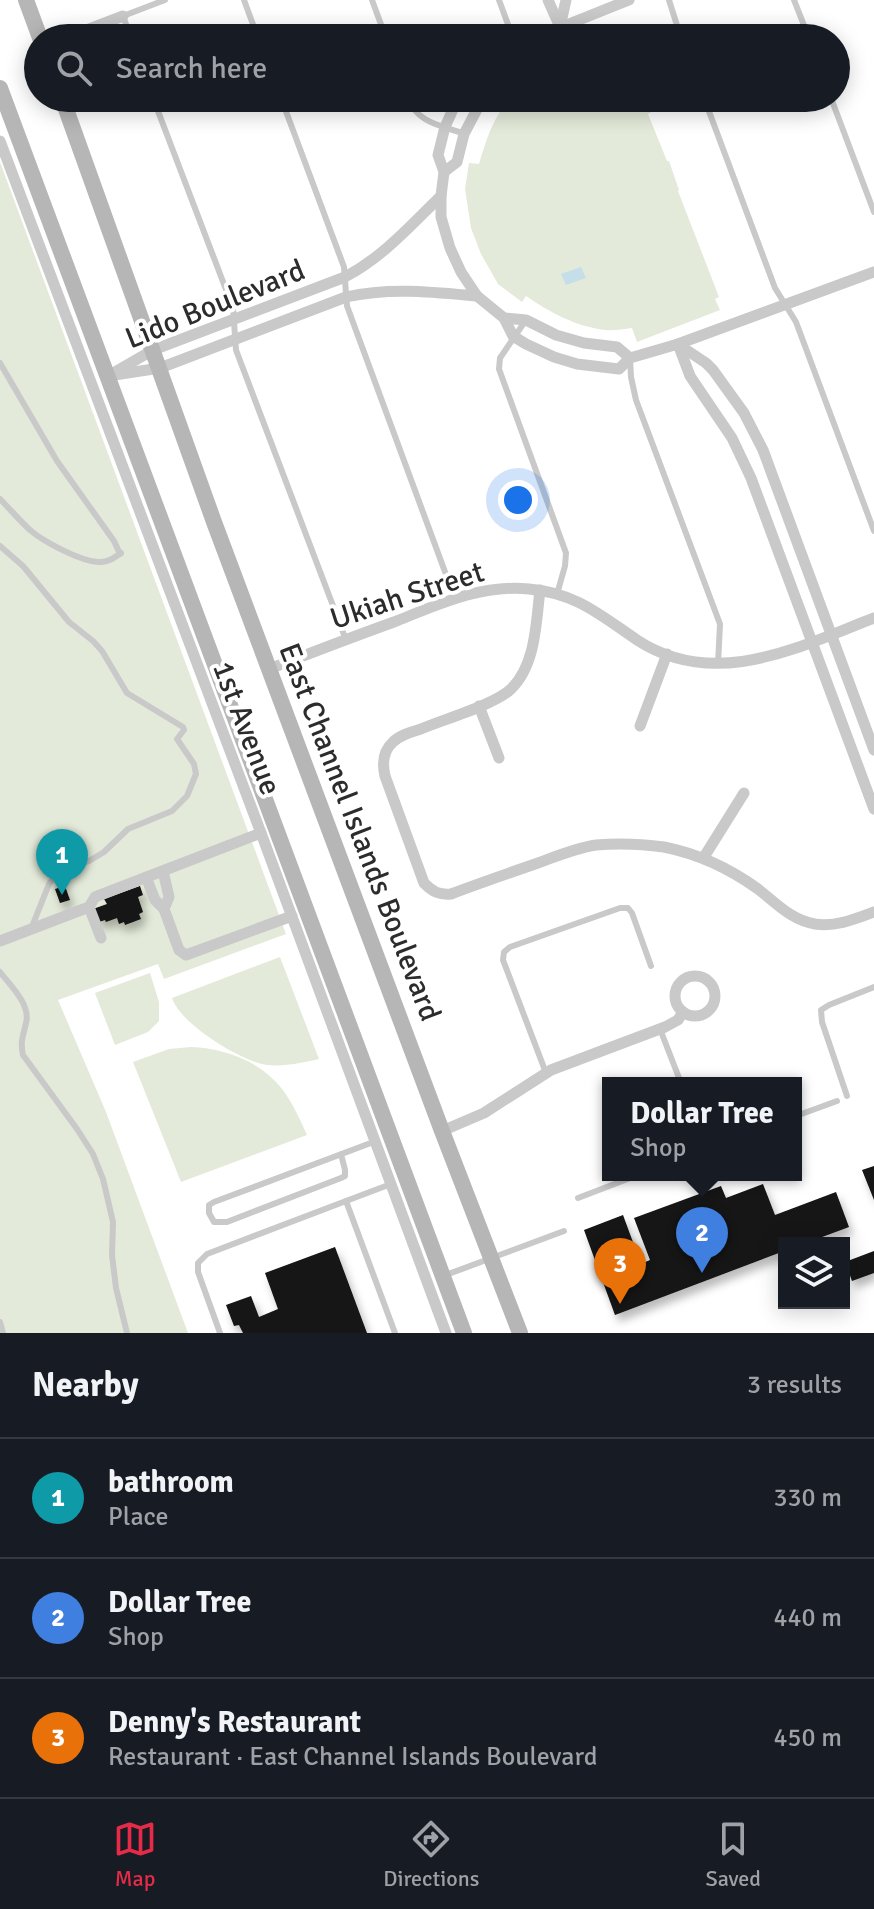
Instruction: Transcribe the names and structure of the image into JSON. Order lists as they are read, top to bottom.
{
  "streets": {
    "main road": ["East Channel Islands Boulevard"],
    "street": ["Lido Boulevard", "Ukiah Street", "1st Avenue"]
  },
  "crossings": [
    ["Lido Boulevard", "East Channel Islands Boulevard"],
    ["Ukiah Street", "East Channel Islands Boulevard"]
  ],
  "page": {
    "search": "Search here",
    "pins": ["1", "2", "3"],
    "popup": ["Dollar Tree", "Shop"],
    "heading": ["Nearby", "3 results"],
    "list": [
      {
        "mark": "1",
        "name": "bathroom",
        "note": "Place",
        "value": "330 m"
      },
      {
        "mark": "2",
        "name": "Dollar Tree",
        "note": "Shop",
        "value": "440 m"
      },
      {
        "mark": "3",
        "name": "Denny's Restaurant",
        "note": "Restaurant · East Channel Islands Boulevard",
        "value": "450 m"
      }
    ],
    "nav": ["Map", "Directions", "Saved"]
  }
}
